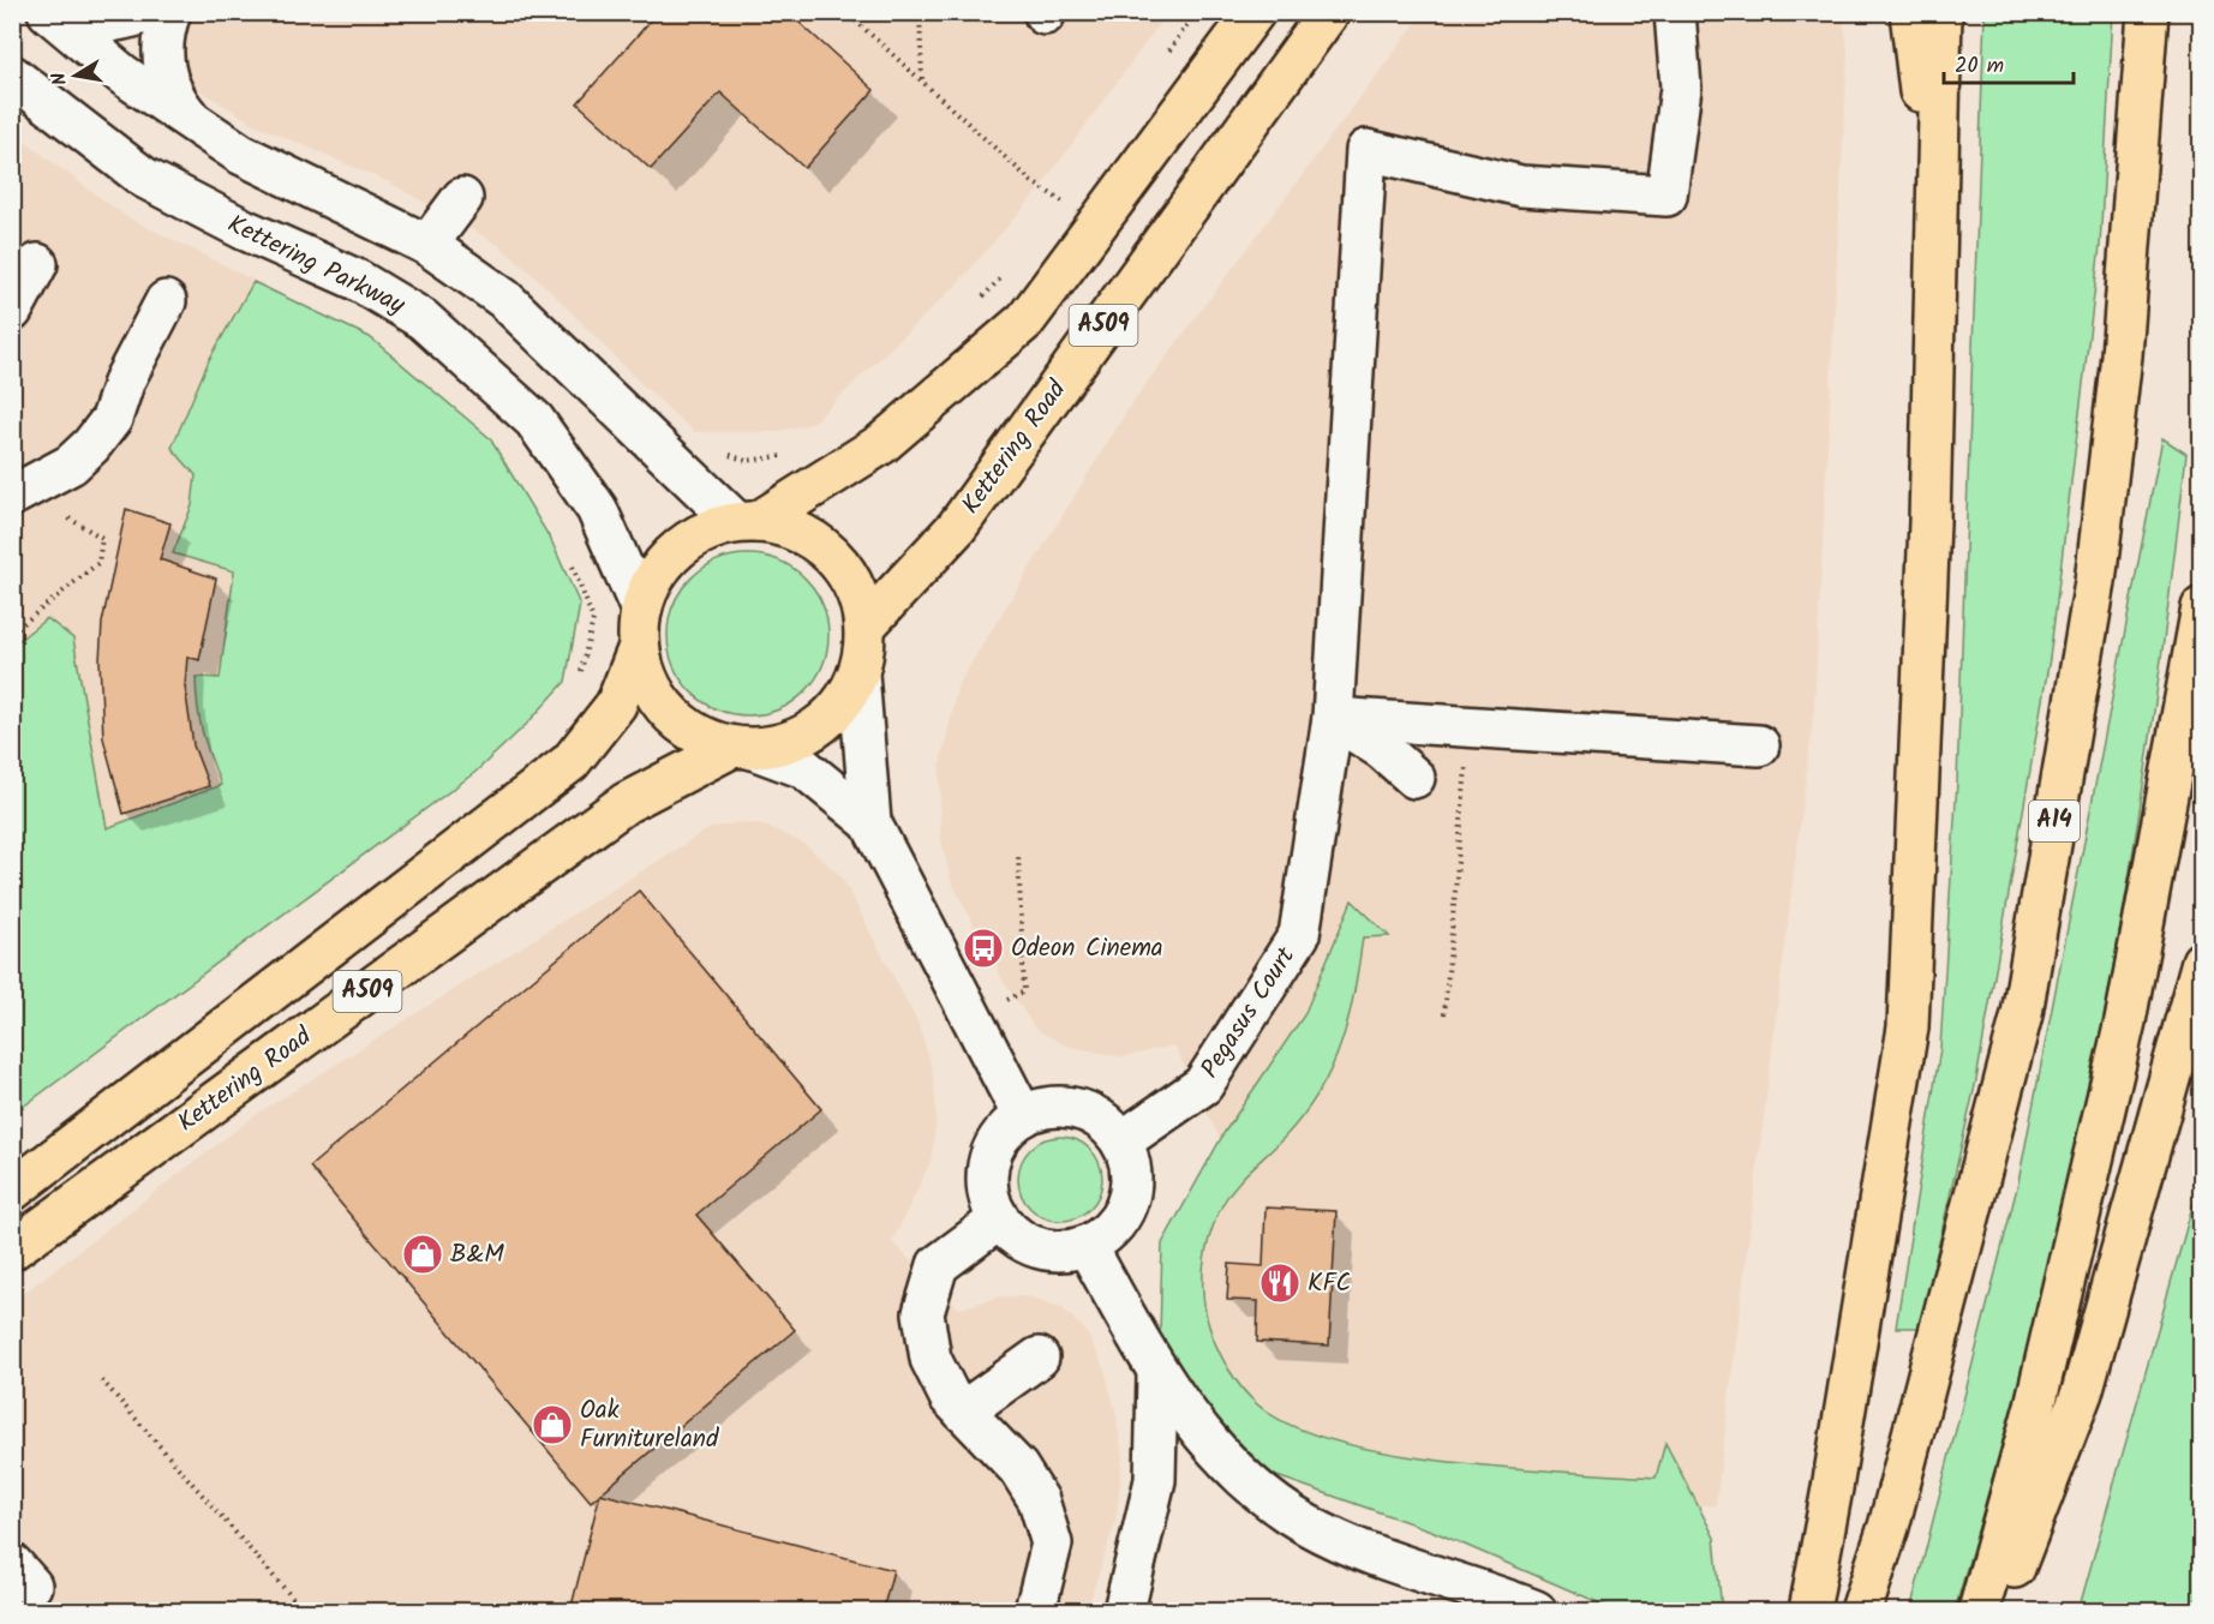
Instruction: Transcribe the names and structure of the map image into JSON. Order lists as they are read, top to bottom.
{
  "streets": {
    "main road": ["A509", "Kettering Road", "A14"],
    "street": ["Kettering Parkway", "Pegasus Court"]
  },
  "crossings": [
    ["Kettering Parkway", "A509"],
    ["Kettering Parkway", "Kettering Road"],
    ["A509", "Kettering Road"]
  ],
  "places": {
    "bus stop": ["Odeon Cinema"],
    "shop": ["B&M", "Oak Furnitureland"],
    "restaurant": ["KFC"]
  },
  "scale_bar": "20 m",
  "north": "left"
}
